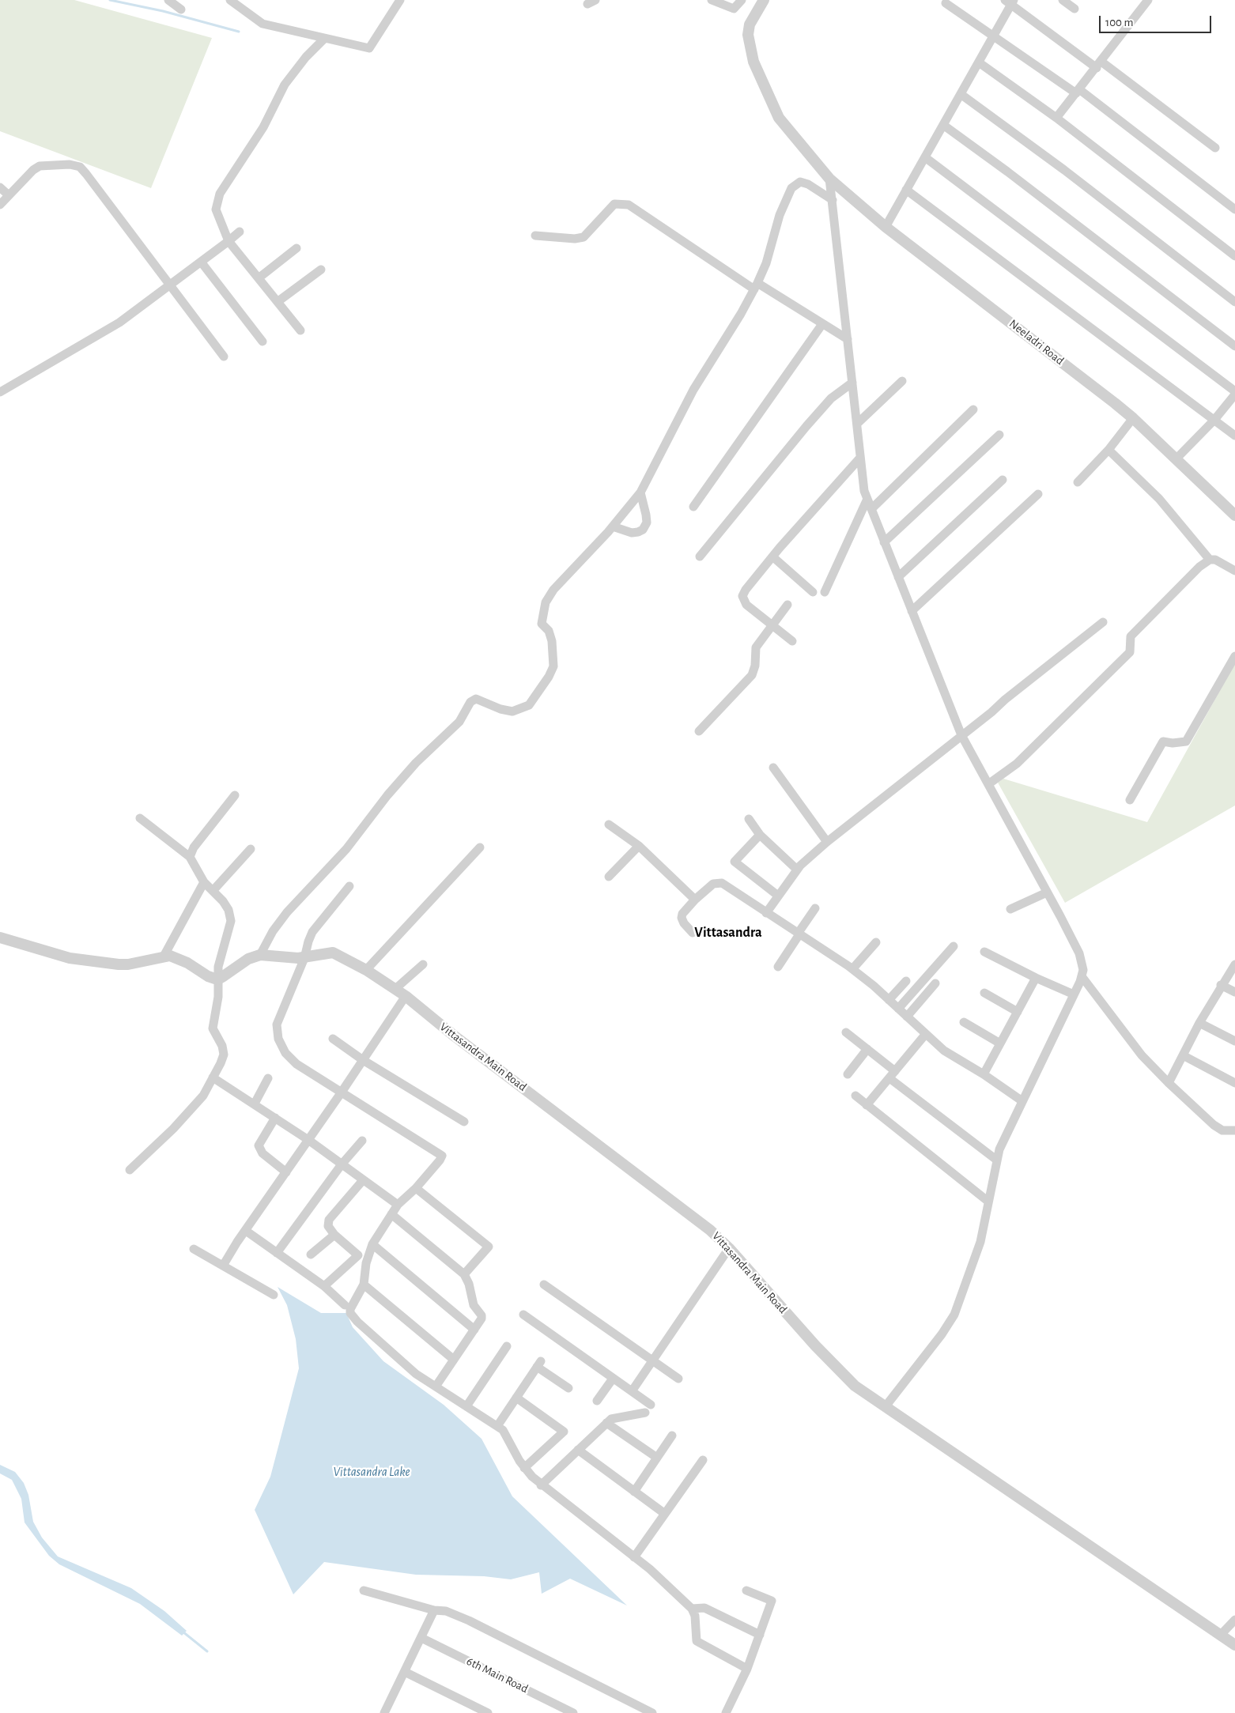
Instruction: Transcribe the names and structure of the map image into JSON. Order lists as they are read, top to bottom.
{
  "streets": {
    "street": ["Neeladri Road", "Vittasandra Main Road", "6th Main Road"]
  },
  "districts": ["Vittasandra"],
  "water": ["Vittasandra Lake"],
  "scale_bar": "100 m"
}
